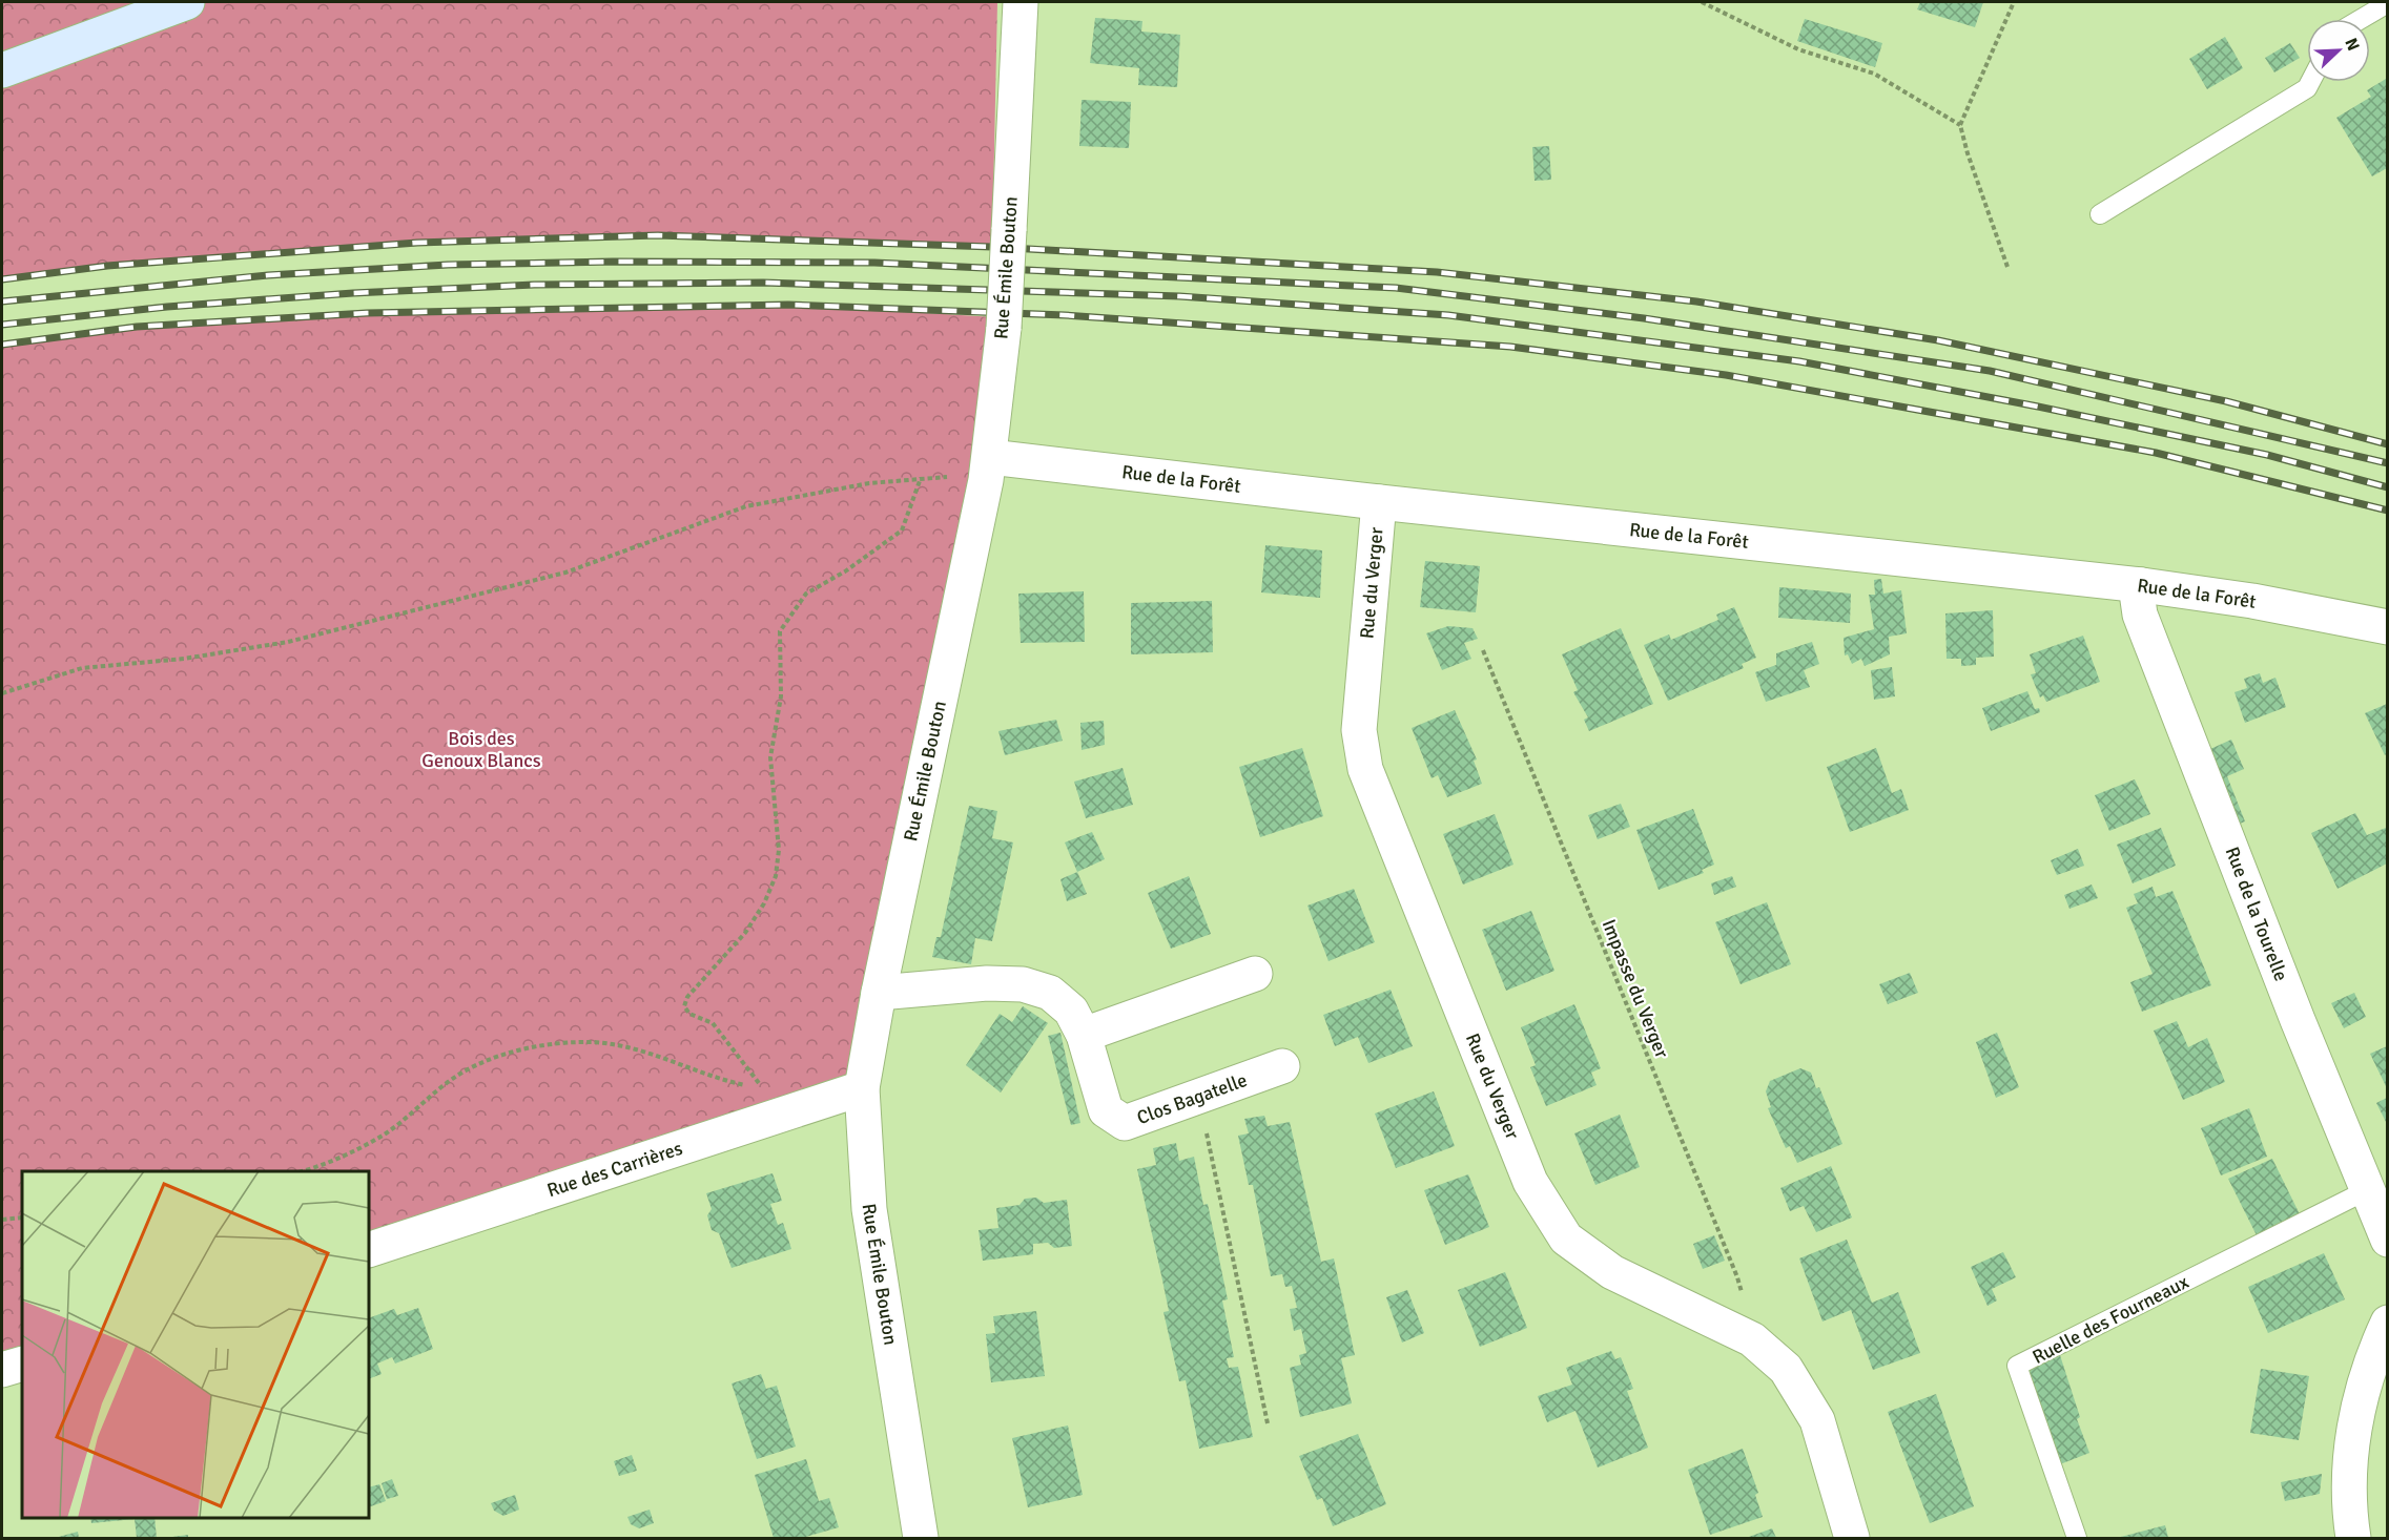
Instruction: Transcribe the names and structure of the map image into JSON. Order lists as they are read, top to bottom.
{
  "streets": {
    "street": [
      "Rue Émile Bouton",
      "Rue de la Forêt",
      "Rue du Verger",
      "Rue de la Tourelle",
      "Clos Bagatelle",
      "Rue des Carrières"
    ],
    "lane": ["Ruelle des Fourneaux"],
    "path": ["Impasse du Verger"]
  },
  "crossings": [
    ["Rue Émile Bouton", "Rue de la Forêt"],
    ["Rue Émile Bouton", "Clos Bagatelle"],
    ["Rue Émile Bouton", "Rue des Carrières"],
    ["Rue de la Forêt", "Rue du Verger"],
    ["Rue de la Forêt", "Rue de la Tourelle"],
    ["Rue du Verger", "Impasse du Verger"],
    ["Rue de la Tourelle", "Ruelle des Fourneaux"]
  ],
  "parks": ["Bois des Genoux Blancs"],
  "north": "top right"
}
